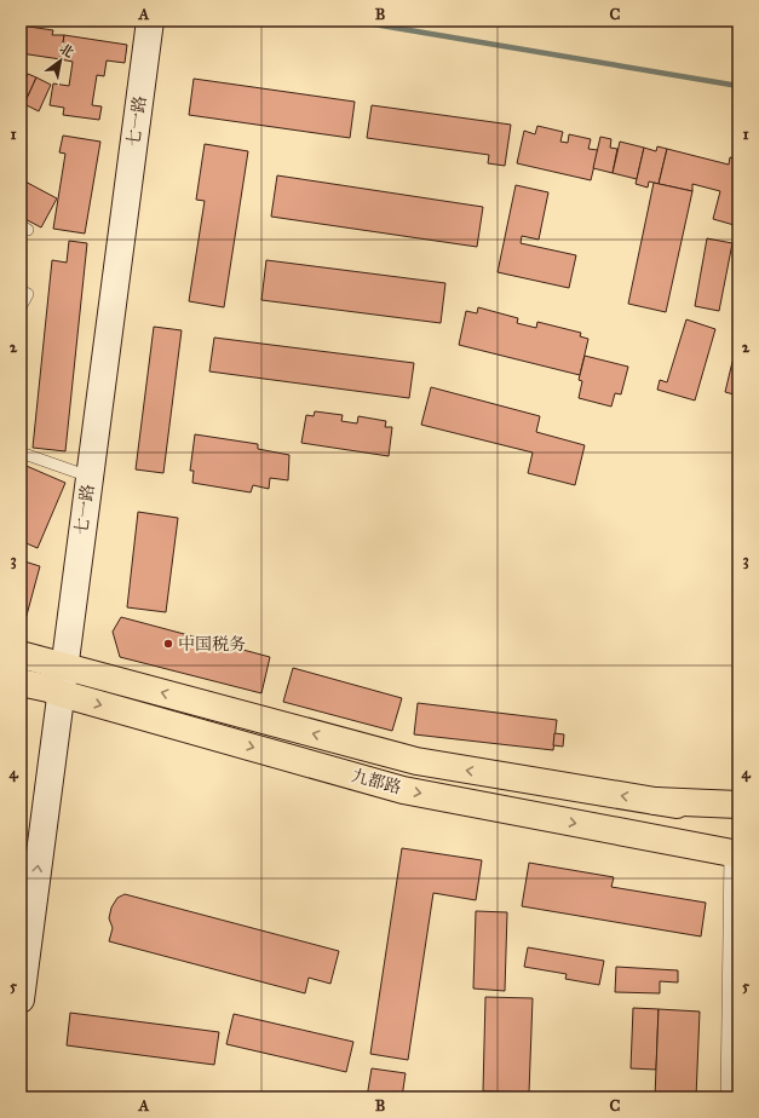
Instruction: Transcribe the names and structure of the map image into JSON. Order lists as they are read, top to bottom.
{
  "streets": {
    "main road": ["九都路"],
    "street": ["七一路"]
  },
  "crossings": [
    ["七一路", "九都路"]
  ],
  "places": ["中国税务"],
  "north": "top right",
  "grid": {
    "columns": ["A", "B", "C"],
    "rows": [
      "1",
      "2",
      "3",
      "4",
      "5"
    ]
  }
}
